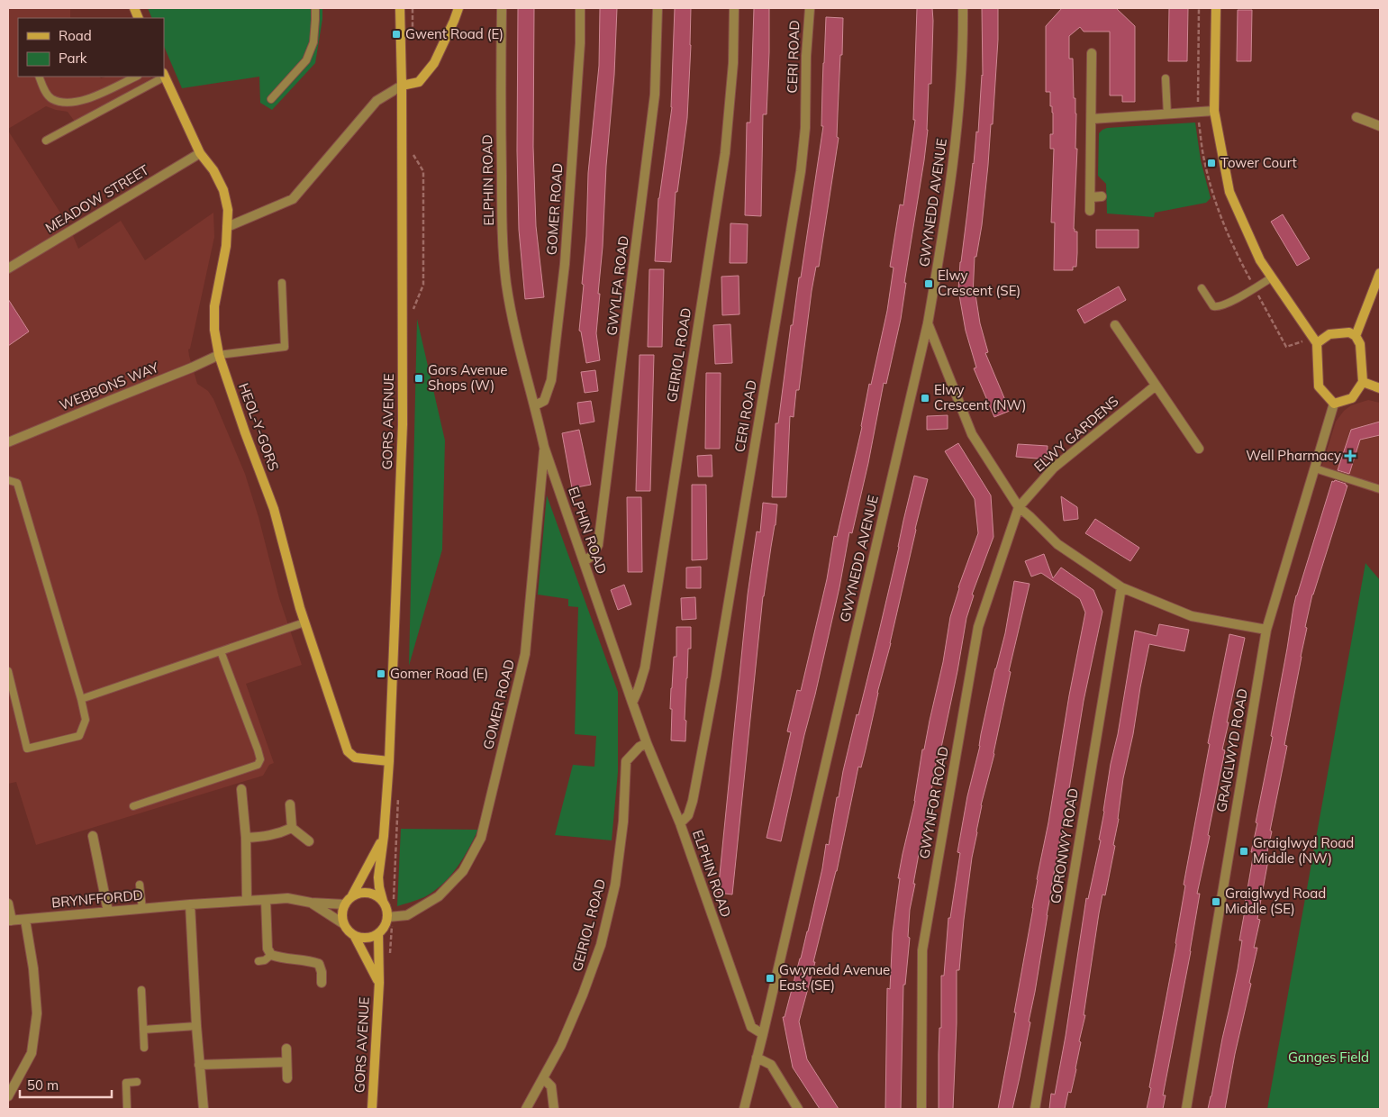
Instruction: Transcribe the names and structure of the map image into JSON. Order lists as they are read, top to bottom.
{
  "streets": {
    "street": [
      "CERI ROAD",
      "ELPHIN ROAD",
      "MEADOW STREET",
      "GWYNEDD AVENUE",
      "GOMER ROAD",
      "GWYLFA ROAD",
      "GEIRIOL ROAD",
      "WEBBONS WAY",
      "GORS AVENUE",
      "HEOL-Y-GORS",
      "ELWY GARDENS",
      "GRAIGLWYD ROAD",
      "GWYNFOR ROAD",
      "GORONWY ROAD",
      "BRYNFFORDD"
    ]
  },
  "crossings": [
    ["CERI ROAD", "ELPHIN ROAD"],
    ["ELPHIN ROAD", "GWYNEDD AVENUE"],
    ["ELPHIN ROAD", "GOMER ROAD"],
    ["ELPHIN ROAD", "GWYLFA ROAD"],
    ["ELPHIN ROAD", "GEIRIOL ROAD"],
    ["MEADOW STREET", "HEOL-Y-GORS"],
    ["GOMER ROAD", "GORS AVENUE"],
    ["WEBBONS WAY", "HEOL-Y-GORS"],
    ["GORS AVENUE", "HEOL-Y-GORS"],
    ["ELWY GARDENS", "GWYNFOR ROAD"]
  ],
  "parks": ["Ganges Field"],
  "places": {
    "transit": [
      "Gwent Road (E)",
      "Tower Court",
      "Elwy Crescent (SE)",
      "Gors Avenue Shops (W)",
      "Elwy Crescent (NW)",
      "Gomer Road (E)",
      "Graiglwyd Road Middle (NW)",
      "Graiglwyd Road Middle (SE)",
      "Gwynedd Avenue East (SE)"
    ],
    "health": ["Well Pharmacy"]
  },
  "legend": ["Road", "Park"],
  "scale_bar": "50 m"
}
